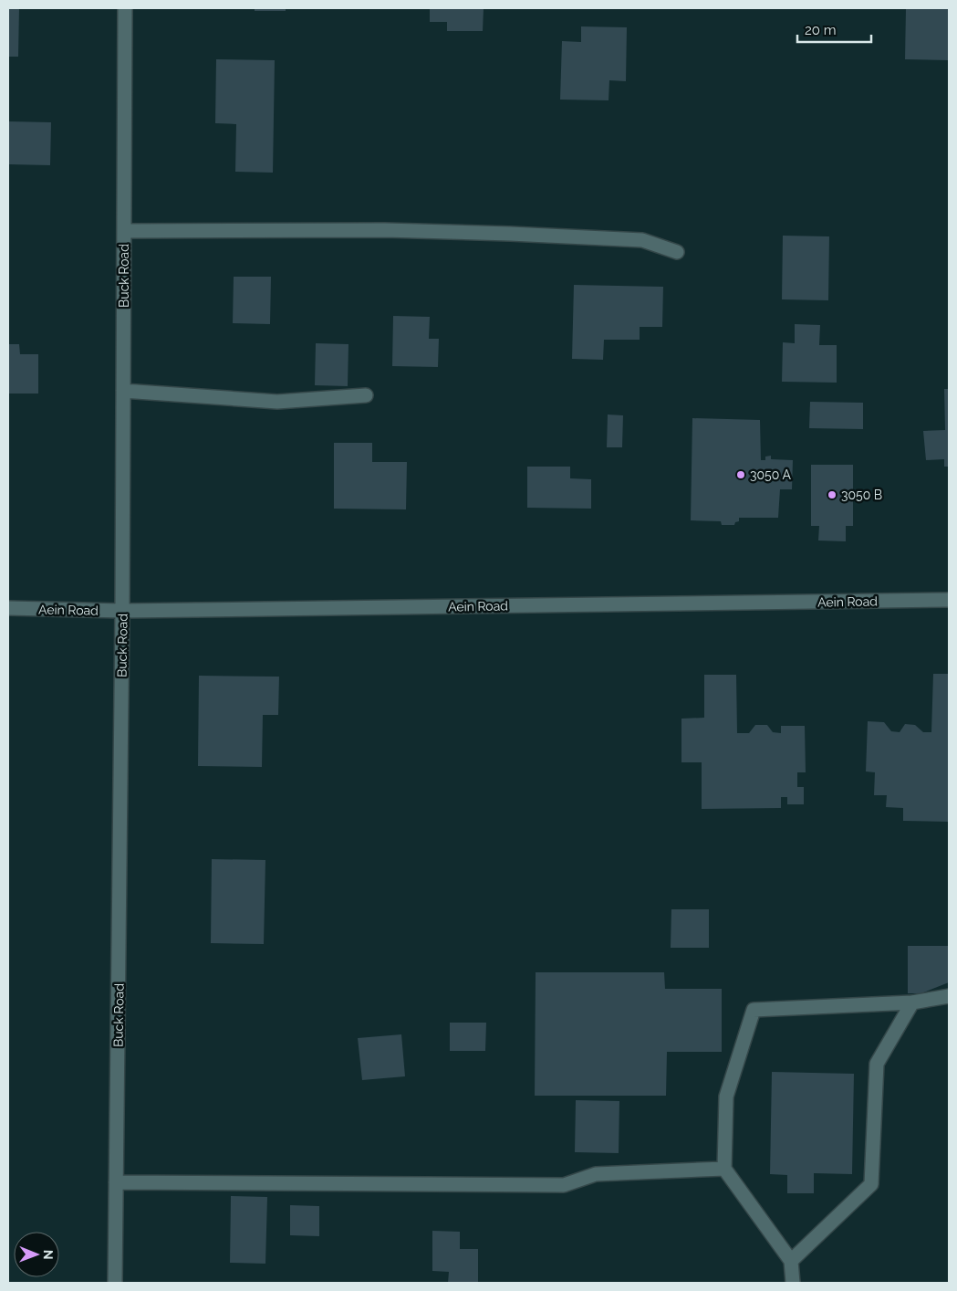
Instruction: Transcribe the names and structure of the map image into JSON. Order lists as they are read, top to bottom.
{
  "streets": {
    "street": ["Buck Road", "Aein Road"]
  },
  "crossings": [
    ["Buck Road", "Aein Road"]
  ],
  "places": ["3050 A", "3050 B"],
  "scale_bar": "20 m",
  "north": "right"
}
